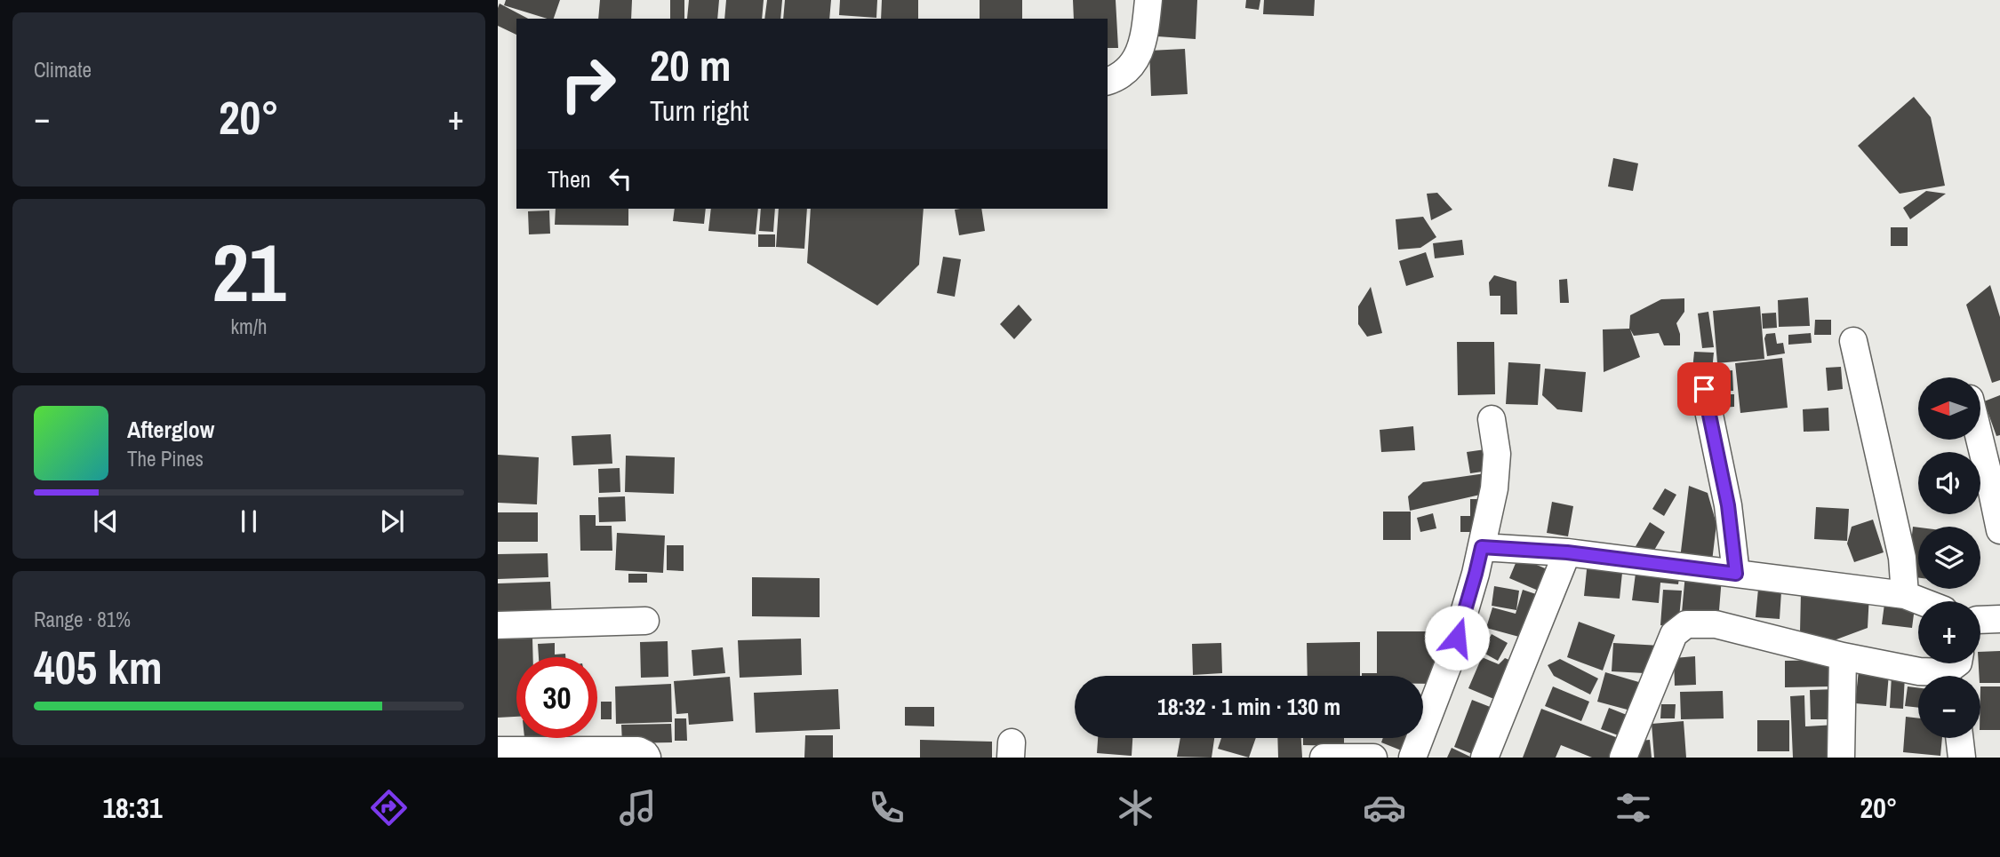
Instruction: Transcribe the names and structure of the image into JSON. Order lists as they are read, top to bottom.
{
  "north": "left",
  "page": {
    "tile": [
      "Climate",
      ["21", "km/h"],
      ["Range · 81%", "405 km"]
    ],
    "turn": ["20 m", "Turn right"],
    "heat": ["−", "20°", "+"],
    "then": "Then",
    "map_buttons": ["+", "−"],
    "song": ["Afterglow", "The Pines"],
    "limit": "30",
    "trip": "18:32 · 1 min · 130 m",
    "tabs": ["18:31", "20°"]
  }
}
